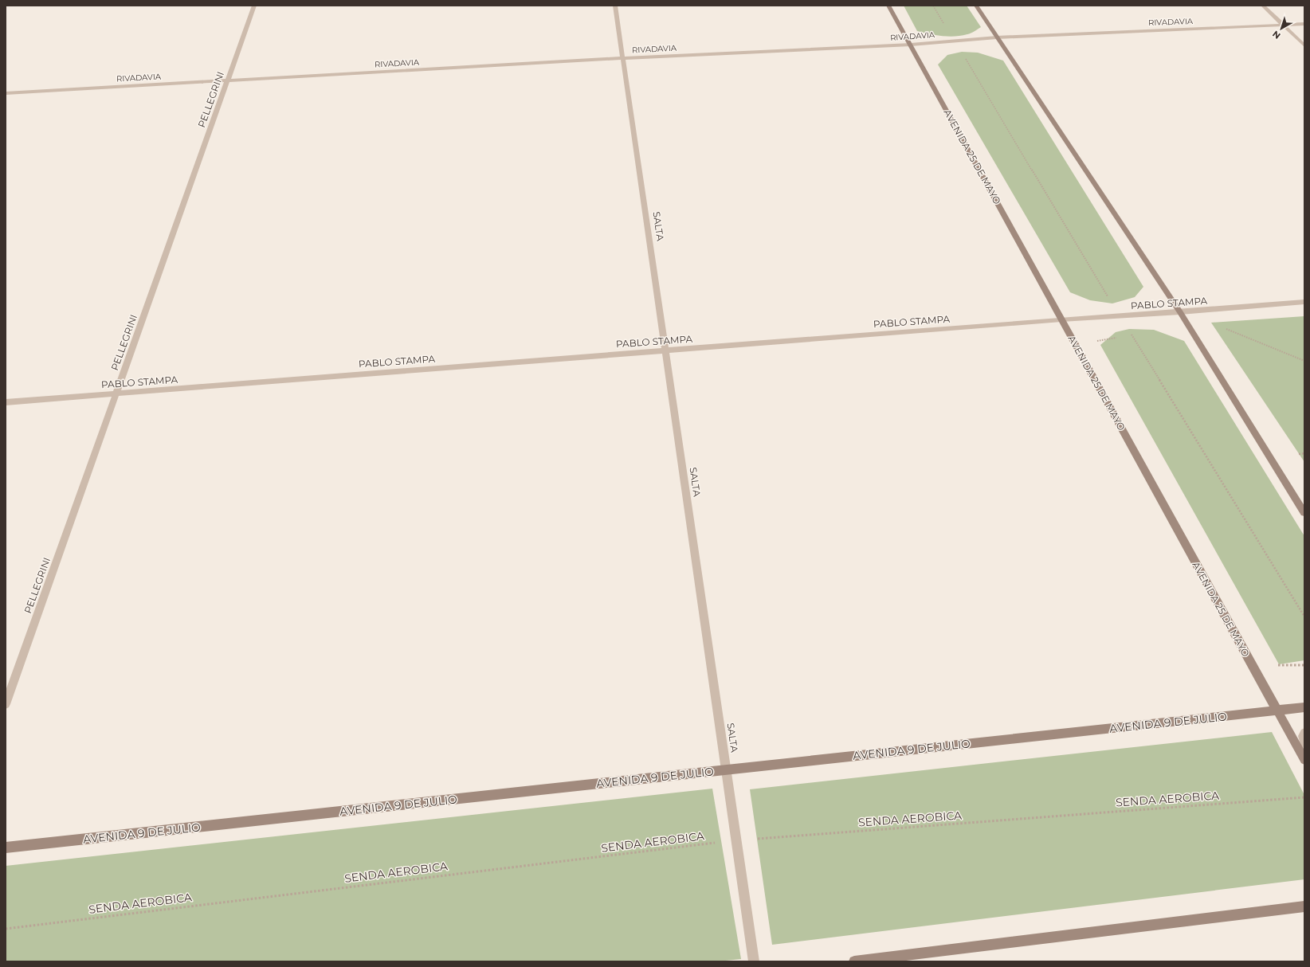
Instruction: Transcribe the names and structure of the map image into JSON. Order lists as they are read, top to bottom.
{
  "streets": {
    "main road": ["AVENIDA 25 DE MAYO", "AVENIDA 9 DE JULIO"],
    "street": [
      "RIVADAVIA",
      "PELLEGRINI",
      "SALTA",
      "PABLO STAMPA"
    ],
    "path": ["SENDA AEROBICA"]
  },
  "crossings": [
    ["RIVADAVIA", "PELLEGRINI"],
    ["RIVADAVIA", "AVENIDA 25 DE MAYO"],
    ["RIVADAVIA", "SALTA"],
    ["PELLEGRINI", "PABLO STAMPA"],
    ["AVENIDA 25 DE MAYO", "PABLO STAMPA"],
    ["AVENIDA 25 DE MAYO", "AVENIDA 9 DE JULIO"],
    ["SALTA", "PABLO STAMPA"],
    ["SALTA", "AVENIDA 9 DE JULIO"],
    ["SALTA", "SENDA AEROBICA"]
  ],
  "north": "bottom left"
}
